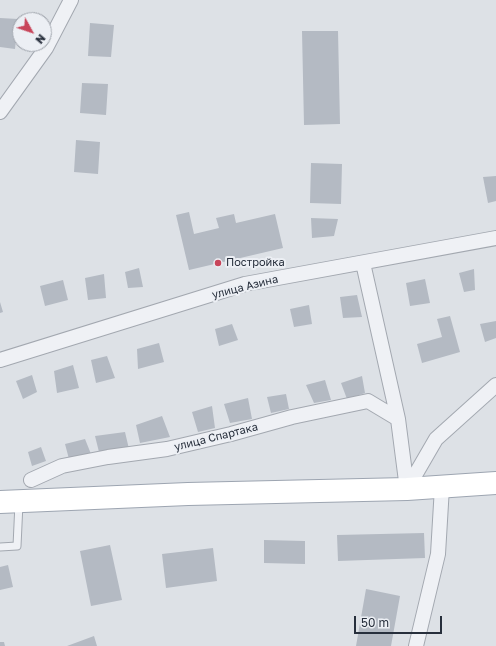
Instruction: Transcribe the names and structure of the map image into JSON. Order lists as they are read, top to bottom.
{
  "streets": {
    "street": ["улица Азина", "улица Спартака"]
  },
  "places": ["Постройка"],
  "scale_bar": "50 m",
  "north": "bottom right"
}
